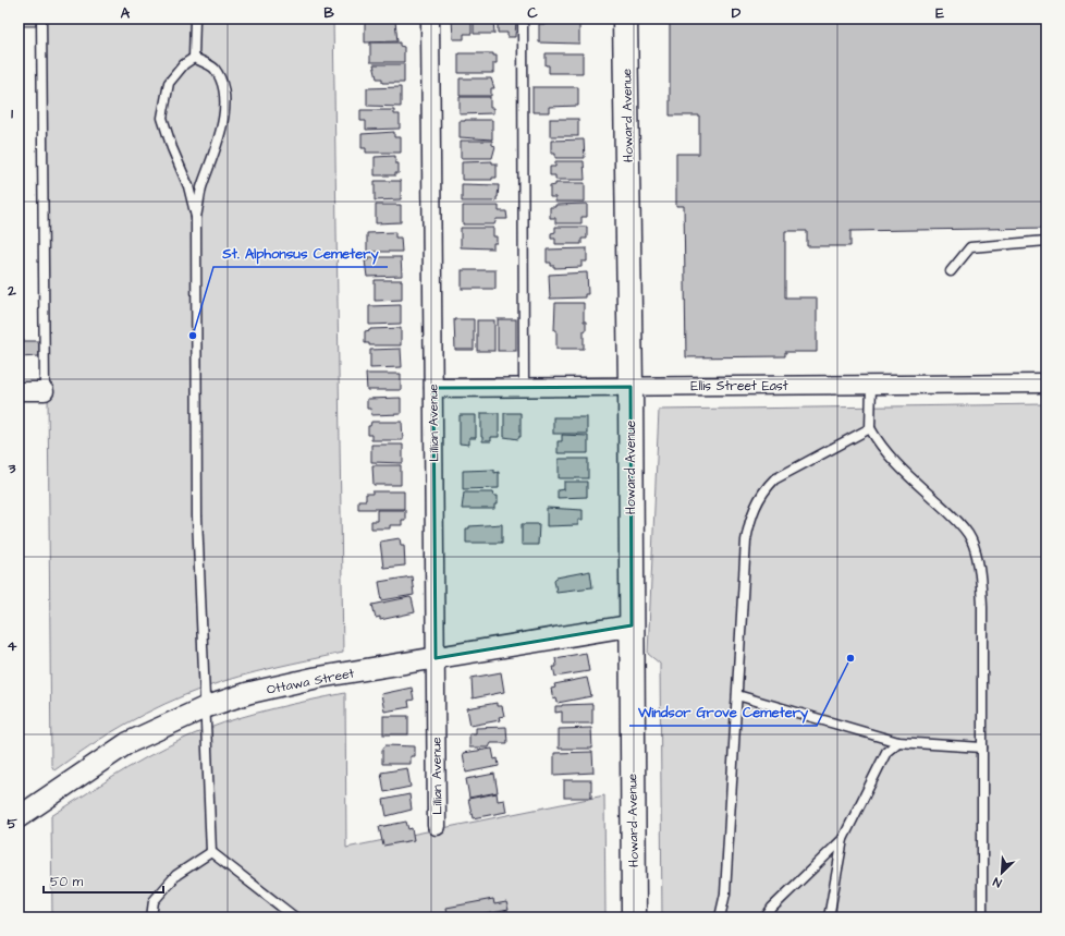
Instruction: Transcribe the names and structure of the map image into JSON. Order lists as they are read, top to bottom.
{
  "streets": {
    "main road": ["Howard Avenue"],
    "street": ["Ellis Street East", "Lillian Avenue", "Ottawa Street"]
  },
  "crossings": [
    ["Howard Avenue", "Ellis Street East"],
    ["Howard Avenue", "Ottawa Street"],
    ["Ellis Street East", "Lillian Avenue"],
    ["Lillian Avenue", "Ottawa Street"]
  ],
  "places": ["St. Alphonsus Cemetery", "Windsor Grove Cemetery"],
  "scale_bar": "50 m",
  "north": "bottom left",
  "grid": {
    "columns": [
      "A",
      "B",
      "C",
      "D",
      "E"
    ],
    "rows": [
      "1",
      "2",
      "3",
      "4",
      "5"
    ]
  }
}
